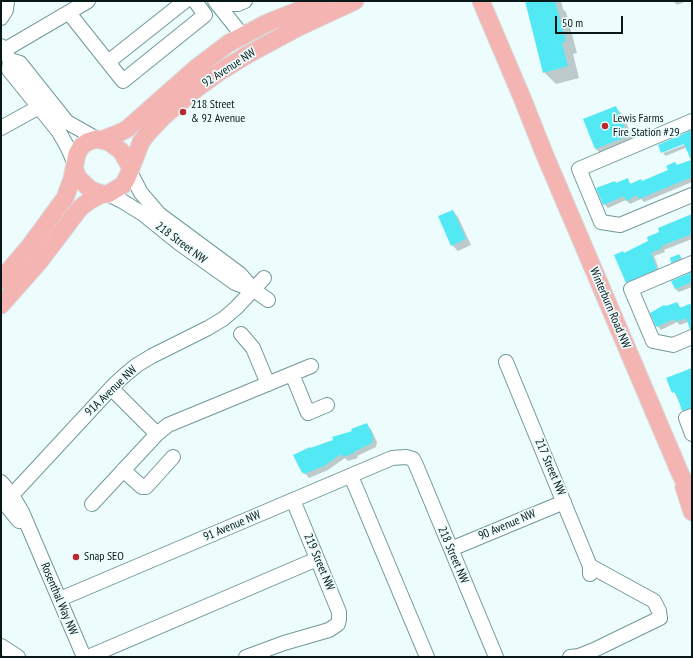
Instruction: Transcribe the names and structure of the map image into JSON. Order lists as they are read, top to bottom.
{
  "streets": {
    "main road": ["92 Avenue NW", "Winterburn Road NW"],
    "street": [
      "218 Street NW",
      "91A Avenue NW",
      "217 Street NW",
      "90 Avenue NW",
      "91 Avenue NW",
      "219 Street NW",
      "Rosenthal Way NW"
    ]
  },
  "crossings": [
    ["92 Avenue NW", "218 Street NW"],
    ["218 Street NW", "91A Avenue NW"],
    ["218 Street NW", "90 Avenue NW"],
    ["218 Street NW", "91 Avenue NW"],
    ["91A Avenue NW", "Rosenthal Way NW"],
    ["217 Street NW", "90 Avenue NW"],
    ["91 Avenue NW", "219 Street NW"],
    ["91 Avenue NW", "Rosenthal Way NW"]
  ],
  "places": ["218 Street & 92 Avenue", "Lewis Farms Fire Station #29", "Snap SEO"],
  "scale_bar": "50 m"
}
